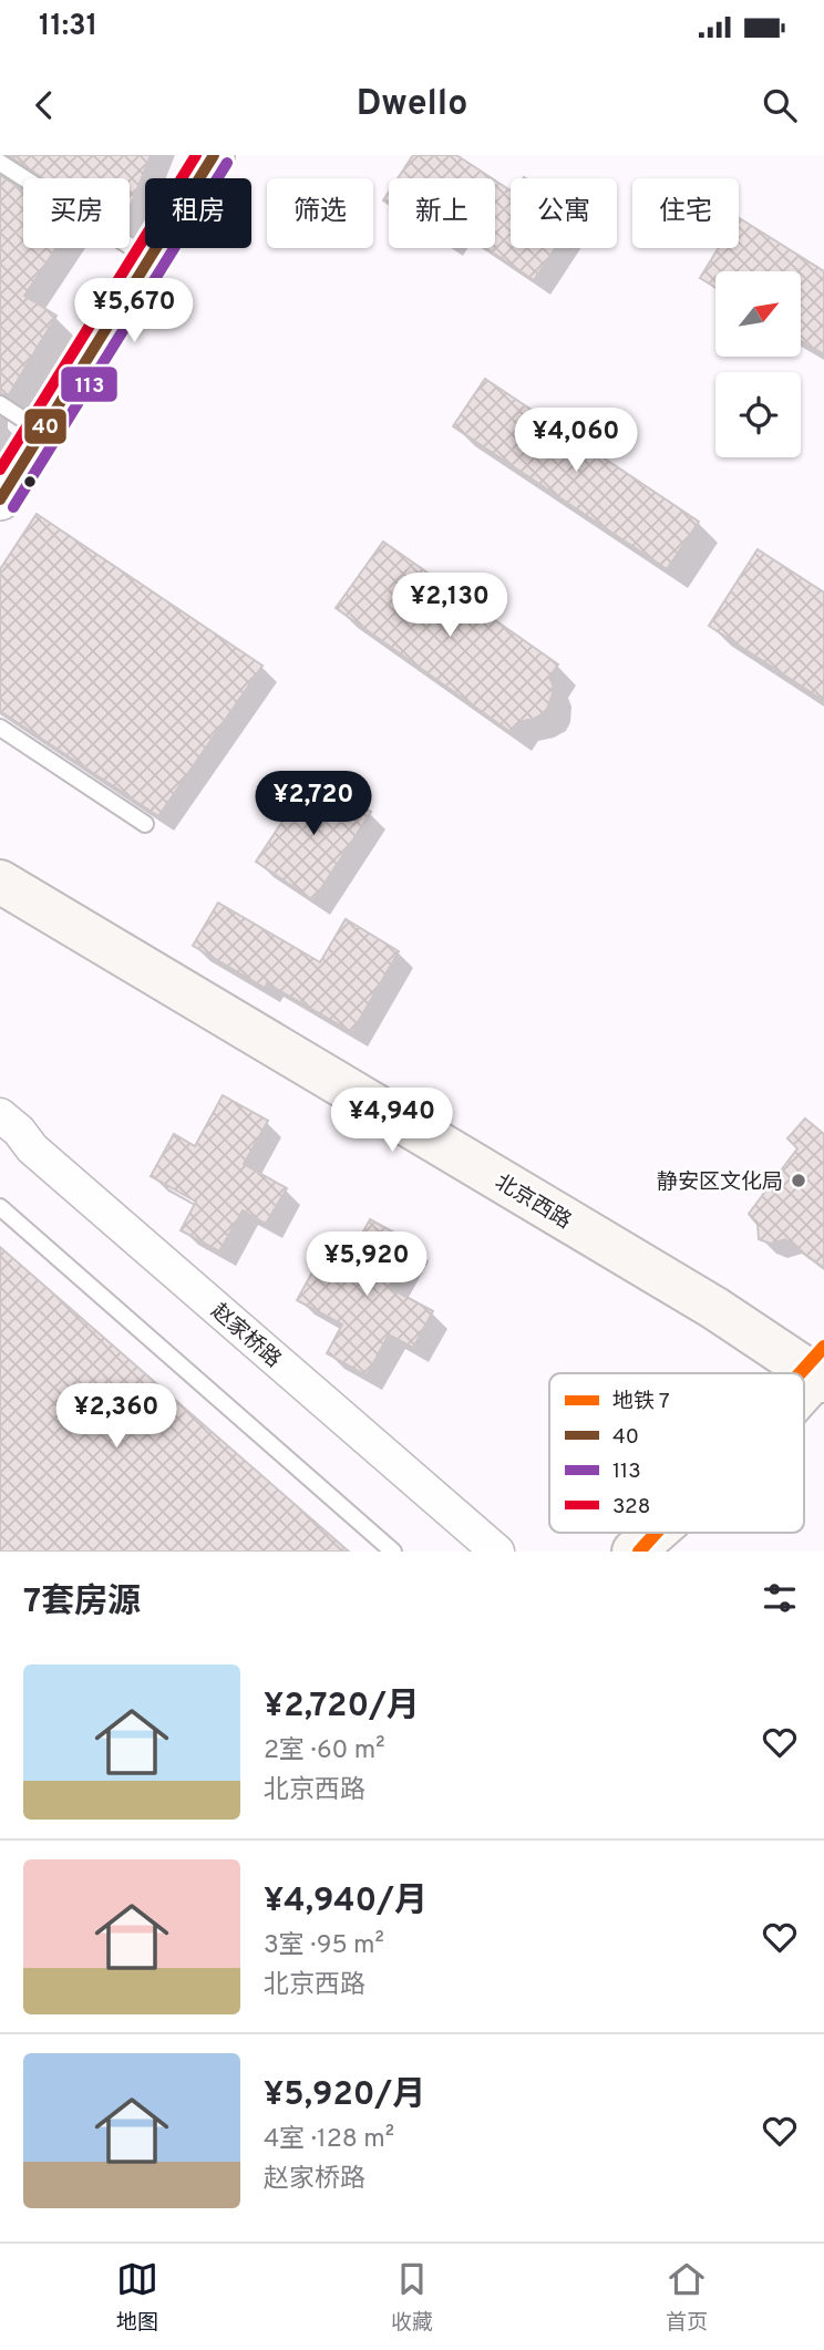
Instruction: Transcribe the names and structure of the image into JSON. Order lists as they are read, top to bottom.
{
  "streets": {
    "main road": ["北京西路"],
    "street": ["赵家桥路"]
  },
  "places": ["静安区文化局"],
  "lines": [
    "transit line 40",
    "transit line 328",
    "transit line 113",
    "metro line 7"
  ],
  "legend": [
    "地铁 7",
    "40",
    "113",
    "328"
  ],
  "north": "top right",
  "page": {
    "status": "11:31",
    "header": "Dwello",
    "chip": [
      "买房",
      "租房",
      "筛选",
      "新上",
      "公寓",
      "住宅"
    ],
    "price": [
      "¥5,670",
      "¥4,060",
      "¥2,130",
      "¥2,720",
      "¥4,940",
      "¥5,920",
      "¥2,360"
    ],
    "heading": "7套房源",
    "list": [
      {
        "name": "¥2,720/月",
        "note": "2室 · 60 m² · 北京西路"
      },
      {
        "name": "¥4,940/月",
        "note": "3室 · 95 m² · 北京西路"
      },
      {
        "name": "¥5,920/月",
        "note": "4室 · 128 m² · 赵家桥路"
      }
    ],
    "tabs": ["地图", "收藏", "首页"]
  }
}
